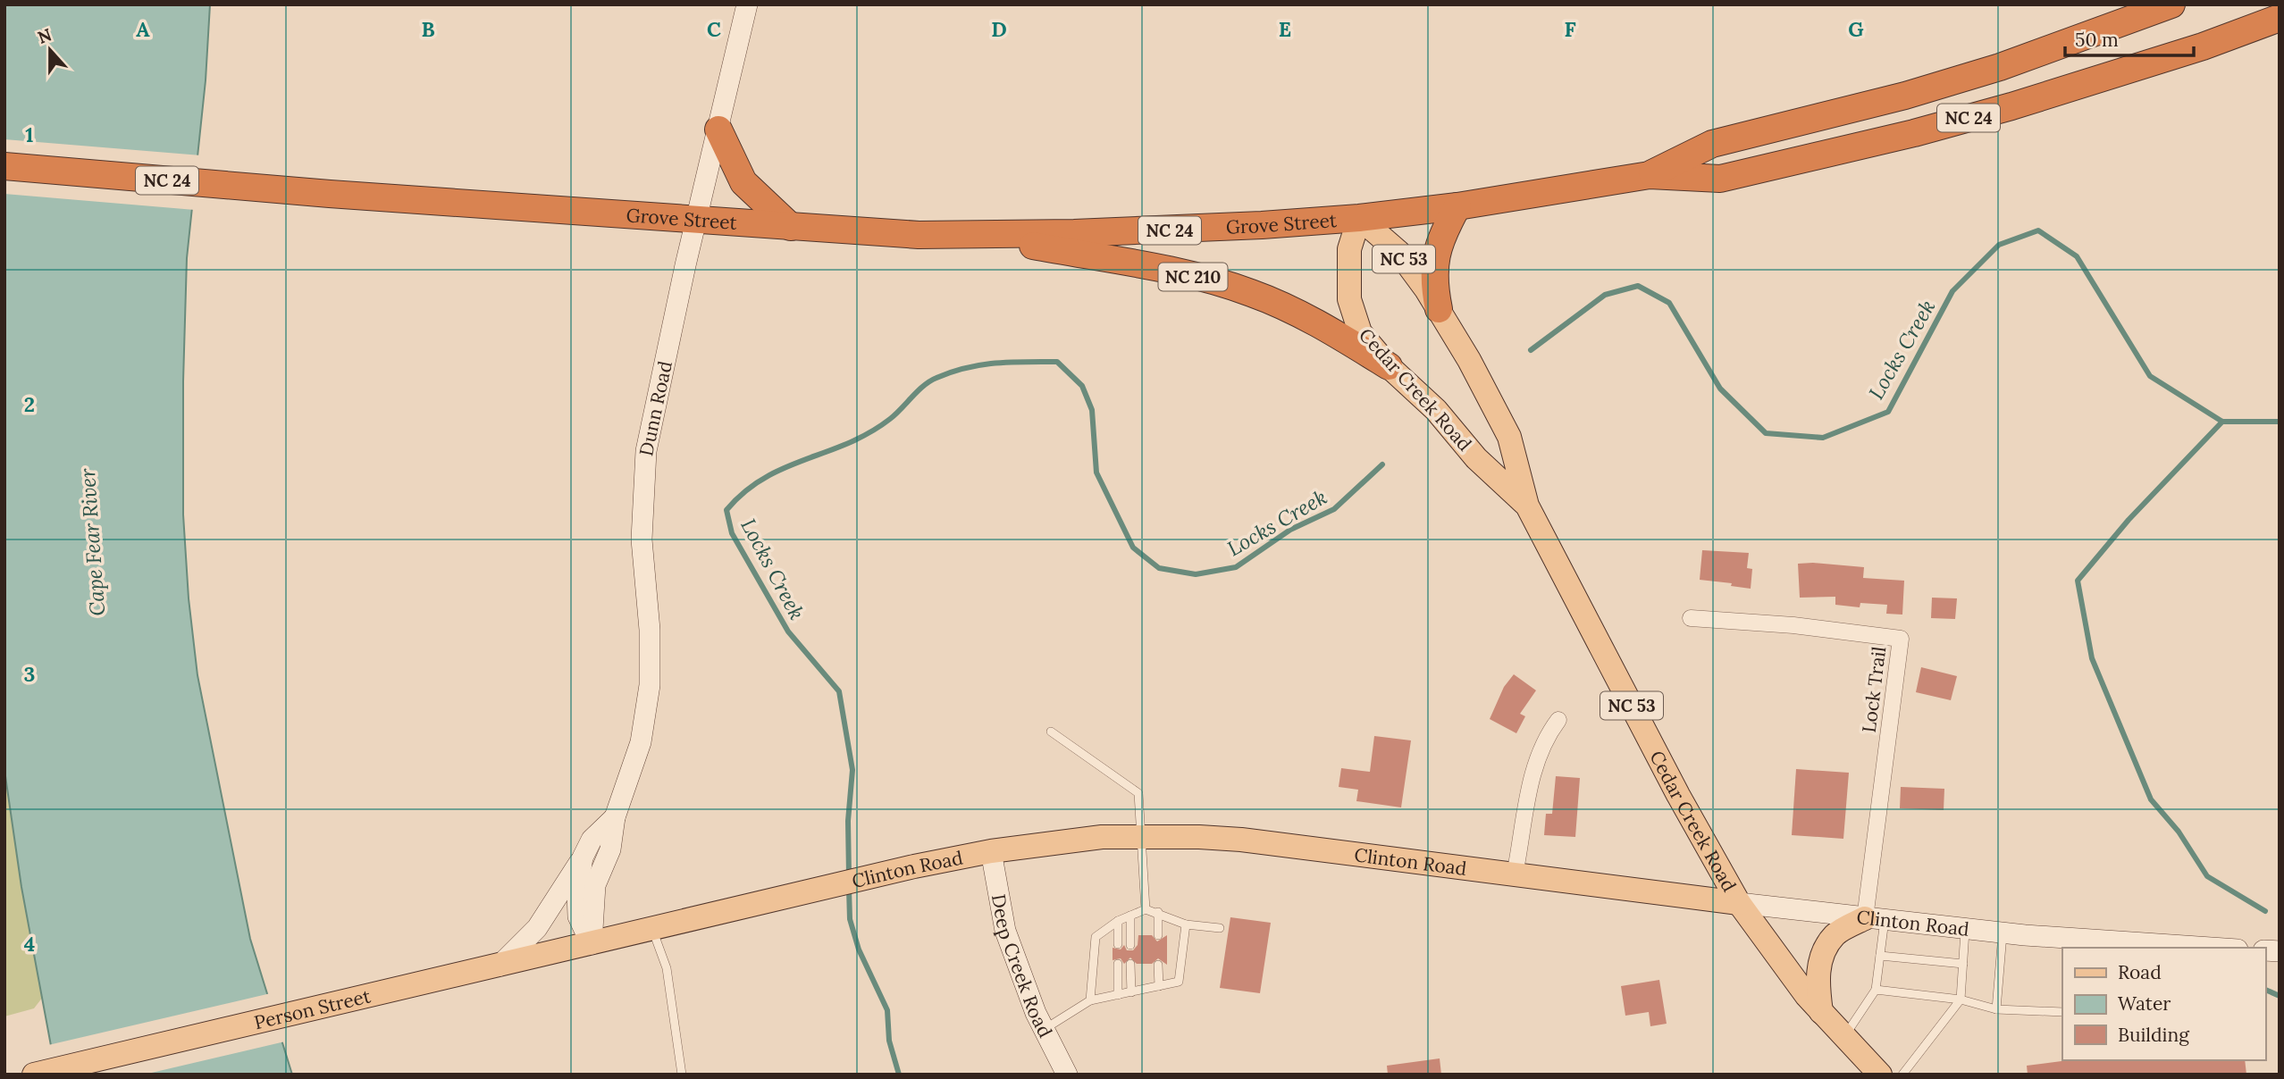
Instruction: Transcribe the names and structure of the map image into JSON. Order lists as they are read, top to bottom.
{
  "streets": {
    "highway": ["NC 24", "Grove Street", "NC 210"],
    "main road": [
      "NC 53",
      "Cedar Creek Road",
      "Clinton Road",
      "Person Street"
    ],
    "street": ["Dunn Road", "Lock Trail", "Deep Creek Road"]
  },
  "crossings": [
    ["NC 24", "Grove Street"],
    ["NC 24", "Cedar Creek Road"],
    ["Grove Street", "NC 210"],
    ["Grove Street", "Cedar Creek Road"],
    ["Grove Street", "Dunn Road"],
    ["NC 210", "Cedar Creek Road"],
    ["Cedar Creek Road", "Clinton Road"],
    ["Dunn Road", "Clinton Road"],
    ["Dunn Road", "Person Street"],
    ["Lock Trail", "Clinton Road"],
    ["Clinton Road", "Deep Creek Road"],
    ["Clinton Road", "Person Street"]
  ],
  "water": ["Locks Creek", "Cape Fear River"],
  "legend": ["Road", "Water", "Building"],
  "scale_bar": "50 m",
  "north": "top",
  "grid": {
    "columns": [
      "A",
      "B",
      "C",
      "D",
      "E",
      "F",
      "G"
    ],
    "rows": [
      "1",
      "2",
      "3",
      "4"
    ]
  }
}
